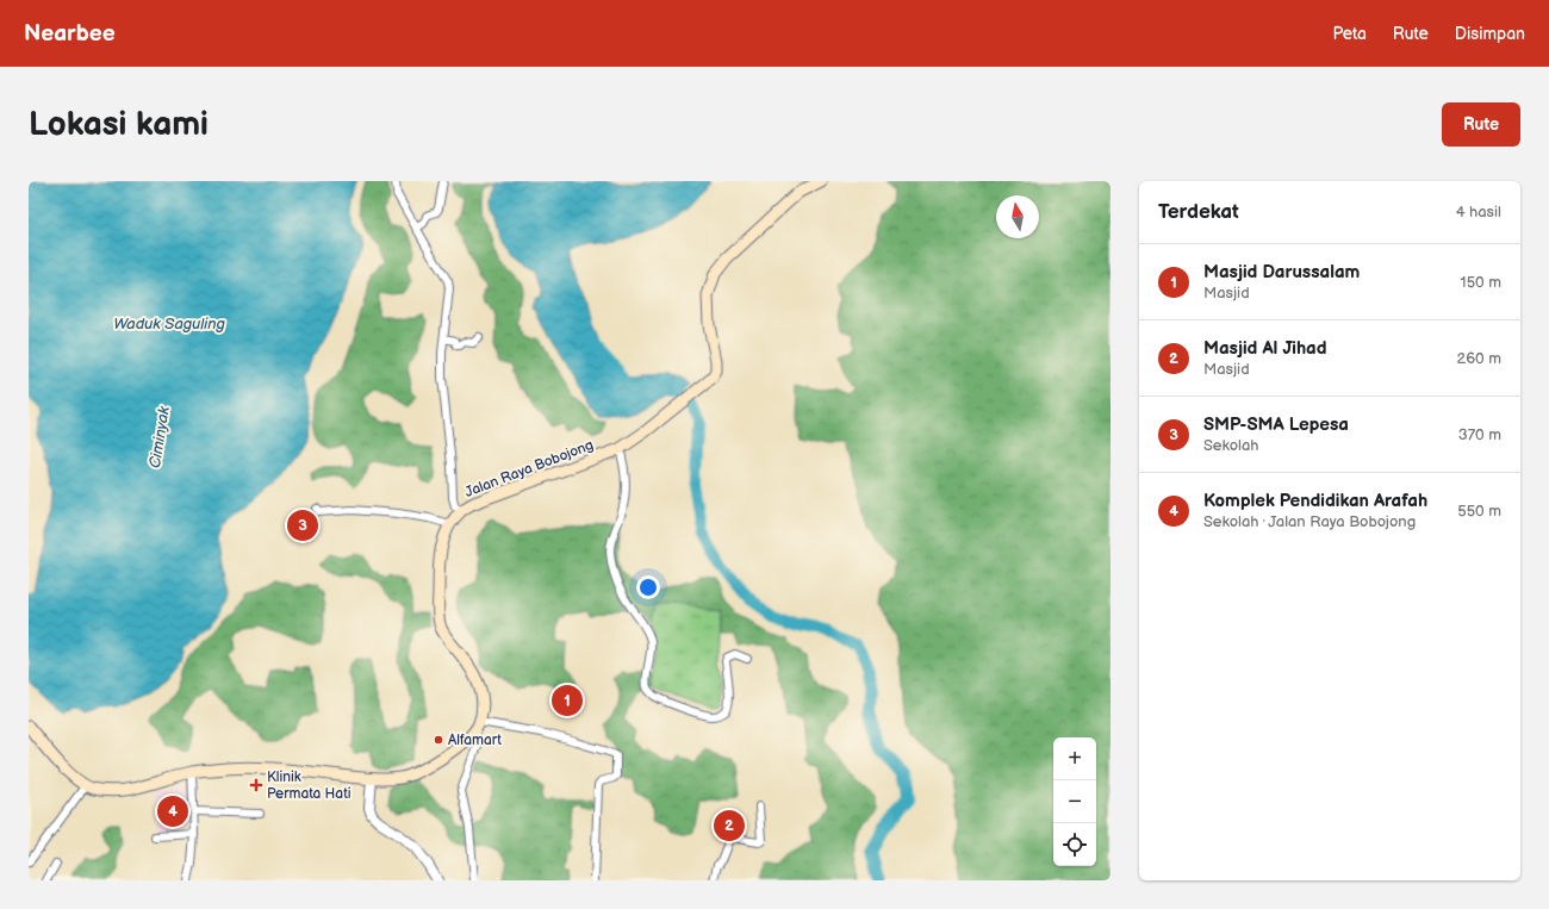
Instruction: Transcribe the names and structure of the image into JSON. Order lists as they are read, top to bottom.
{
  "streets": {
    "main road": ["Jalan Raya Bobojong"]
  },
  "water": ["Waduk Saguling", "Ciminyak"],
  "places": {
    "other": ["Alfamart"],
    "health": ["Klinik Permata Hati"]
  },
  "north": "top",
  "page": {
    "header": "Nearbee",
    "nav": ["Peta", "Rute", "Disimpan"],
    "buttons": "Rute",
    "title": "Lokasi kami",
    "heading": ["Terdekat", "4 hasil"],
    "list": [
      {
        "mark": "1",
        "name": "Masjid Darussalam",
        "note": "Masjid",
        "value": "150 m"
      },
      {
        "mark": "2",
        "name": "Masjid Al Jihad",
        "note": "Masjid",
        "value": "260 m"
      },
      {
        "mark": "3",
        "name": "SMP-SMA Lepesa",
        "note": "Sekolah",
        "value": "370 m"
      },
      {
        "mark": "4",
        "name": "Komplek Pendidikan Arafah",
        "note": "Sekolah · Jalan Raya Bobojong",
        "value": "550 m"
      }
    ],
    "pins": [
      "3",
      "1",
      "4",
      "2"
    ],
    "map_buttons": ["+", "−"]
  }
}
